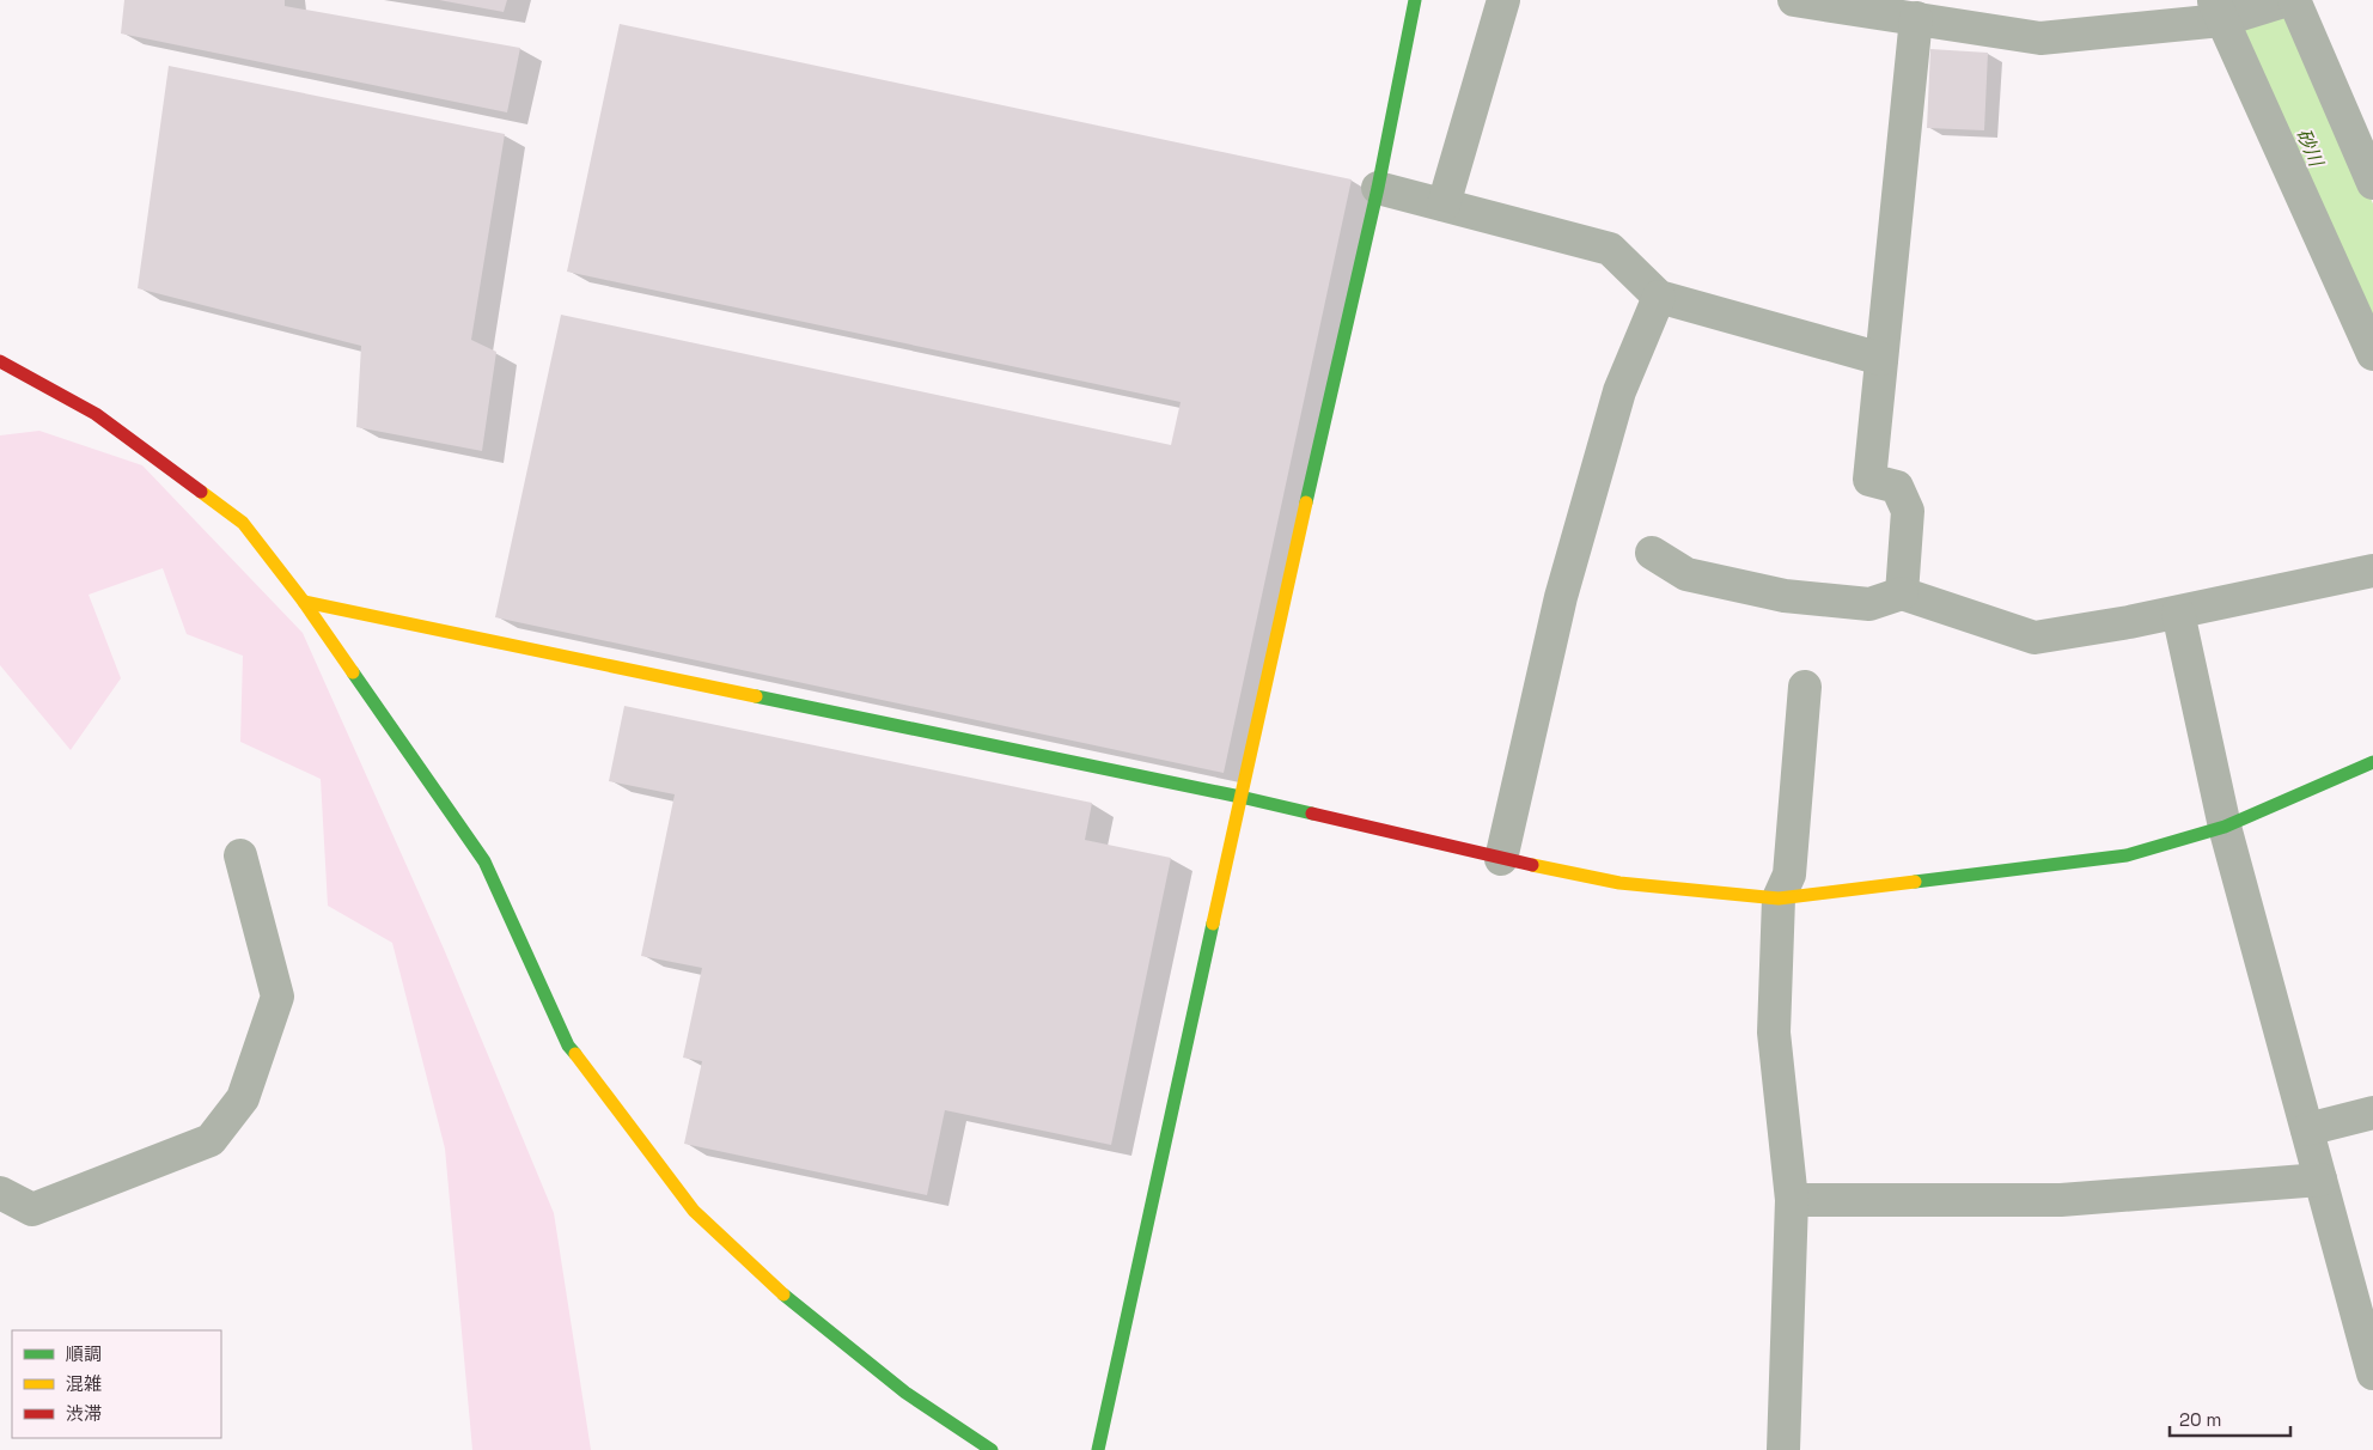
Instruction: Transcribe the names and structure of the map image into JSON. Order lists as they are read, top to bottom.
{
  "water": ["砂川"],
  "legend": ["順調", "混雑", "渋滞"],
  "scale_bar": "20 m"
}
